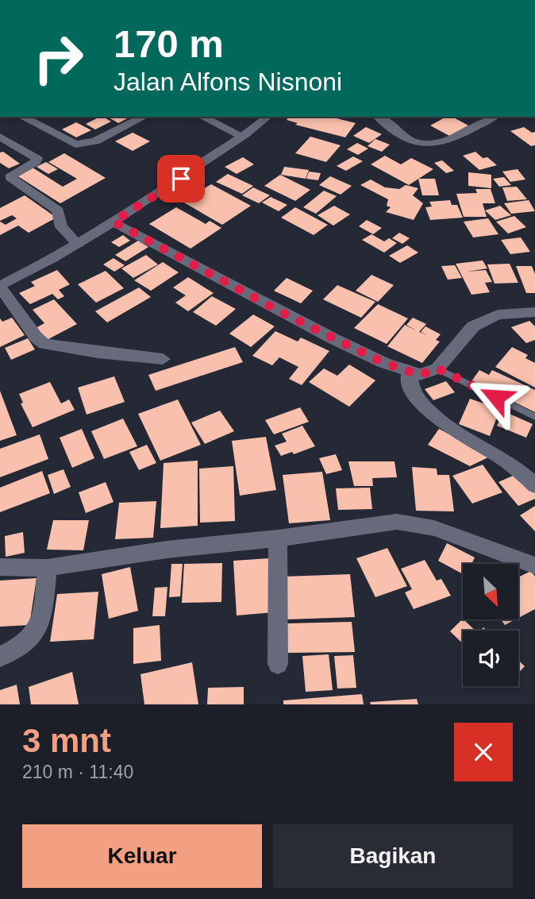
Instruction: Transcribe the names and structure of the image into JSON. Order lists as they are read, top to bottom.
{
  "north": "bottom right",
  "page": {
    "turn": ["170 m", "Jalan Alfons Nisnoni"],
    "heading": ["3 mnt", "210 m · 11:40"],
    "buttons": ["Keluar", "Bagikan"]
  }
}
